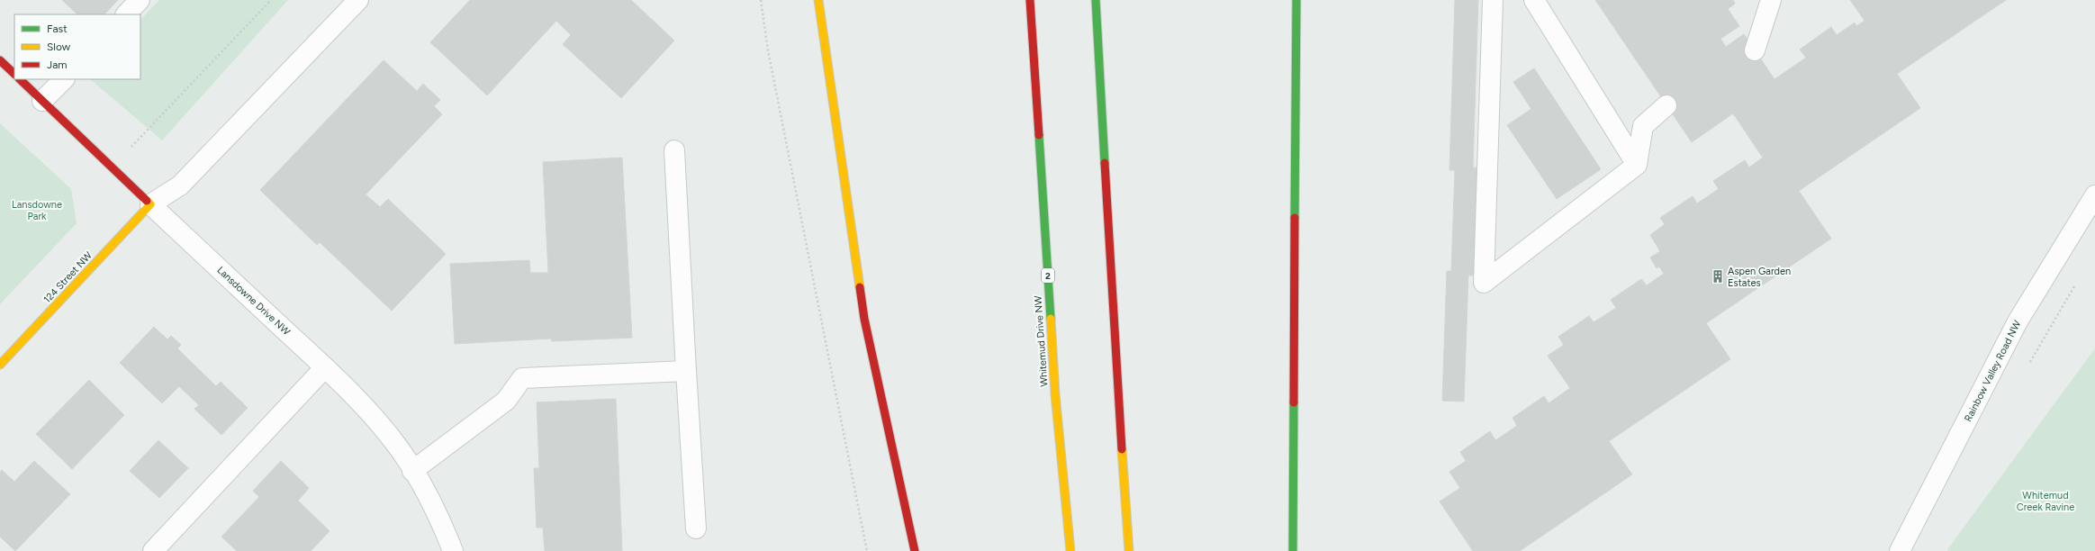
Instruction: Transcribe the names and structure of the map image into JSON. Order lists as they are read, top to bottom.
{
  "streets": {
    "main road": [
      "2",
      "124 Street NW",
      "Lansdowne Drive NW",
      "Whitemud Drive NW"
    ],
    "street": ["Rainbow Valley Road NW"]
  },
  "crossings": [
    ["124 Street NW", "Lansdowne Drive NW"]
  ],
  "parks": ["Lansdowne Park", "Whitemud Creek Ravine"],
  "places": {
    "building": ["Aspen Garden Estates"]
  },
  "legend": ["Fast", "Slow", "Jam"]
}
